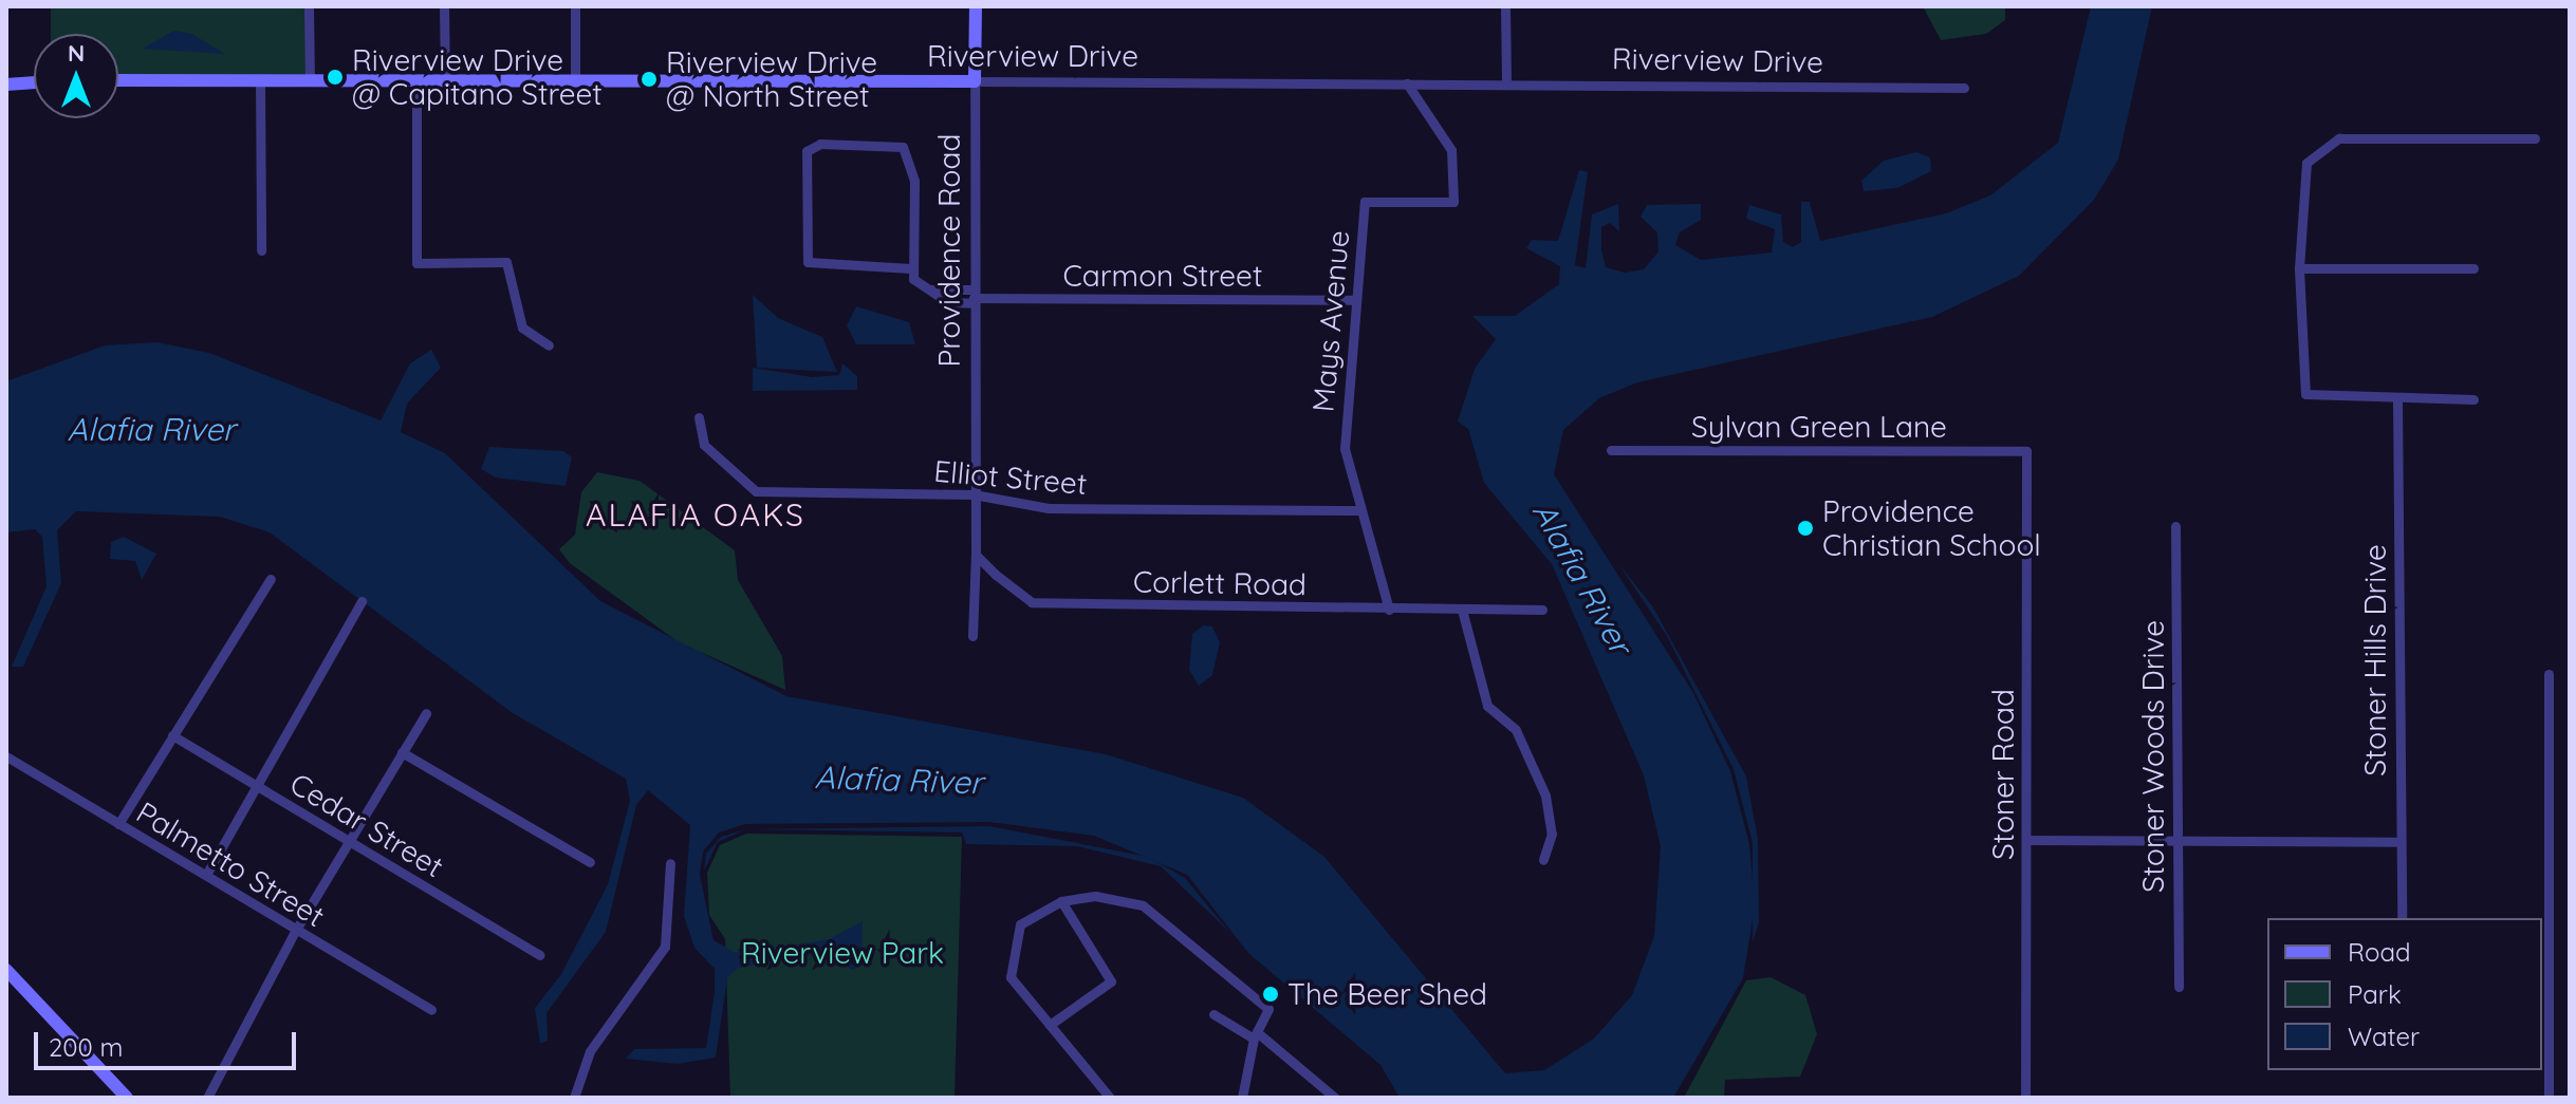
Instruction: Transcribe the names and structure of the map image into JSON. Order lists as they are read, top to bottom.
{
  "streets": {
    "street": [
      "Riverview Drive",
      "Providence Road",
      "Carmon Street",
      "Mays Avenue",
      "Sylvan Green Lane",
      "Elliot Street",
      "Corlett Road",
      "Stoner Hills Drive",
      "Stoner Woods Drive",
      "Stoner Road",
      "Cedar Street",
      "Palmetto Street"
    ]
  },
  "crossings": [
    ["Riverview Drive", "Providence Road"],
    ["Riverview Drive", "Mays Avenue"],
    ["Providence Road", "Carmon Street"],
    ["Providence Road", "Elliot Street"],
    ["Carmon Street", "Mays Avenue"],
    ["Mays Avenue", "Elliot Street"],
    ["Mays Avenue", "Corlett Road"],
    ["Sylvan Green Lane", "Stoner Road"]
  ],
  "districts": ["ALAFIA OAKS"],
  "water": ["Alafia River"],
  "parks": ["Riverview Park"],
  "places": [
    "Riverview Drive @ Capitano Street",
    "Riverview Drive @ North Street",
    "Providence Christian School",
    "The Beer Shed"
  ],
  "legend": ["Road", "Park", "Water"],
  "scale_bar": "200 m",
  "north": "top"
}
